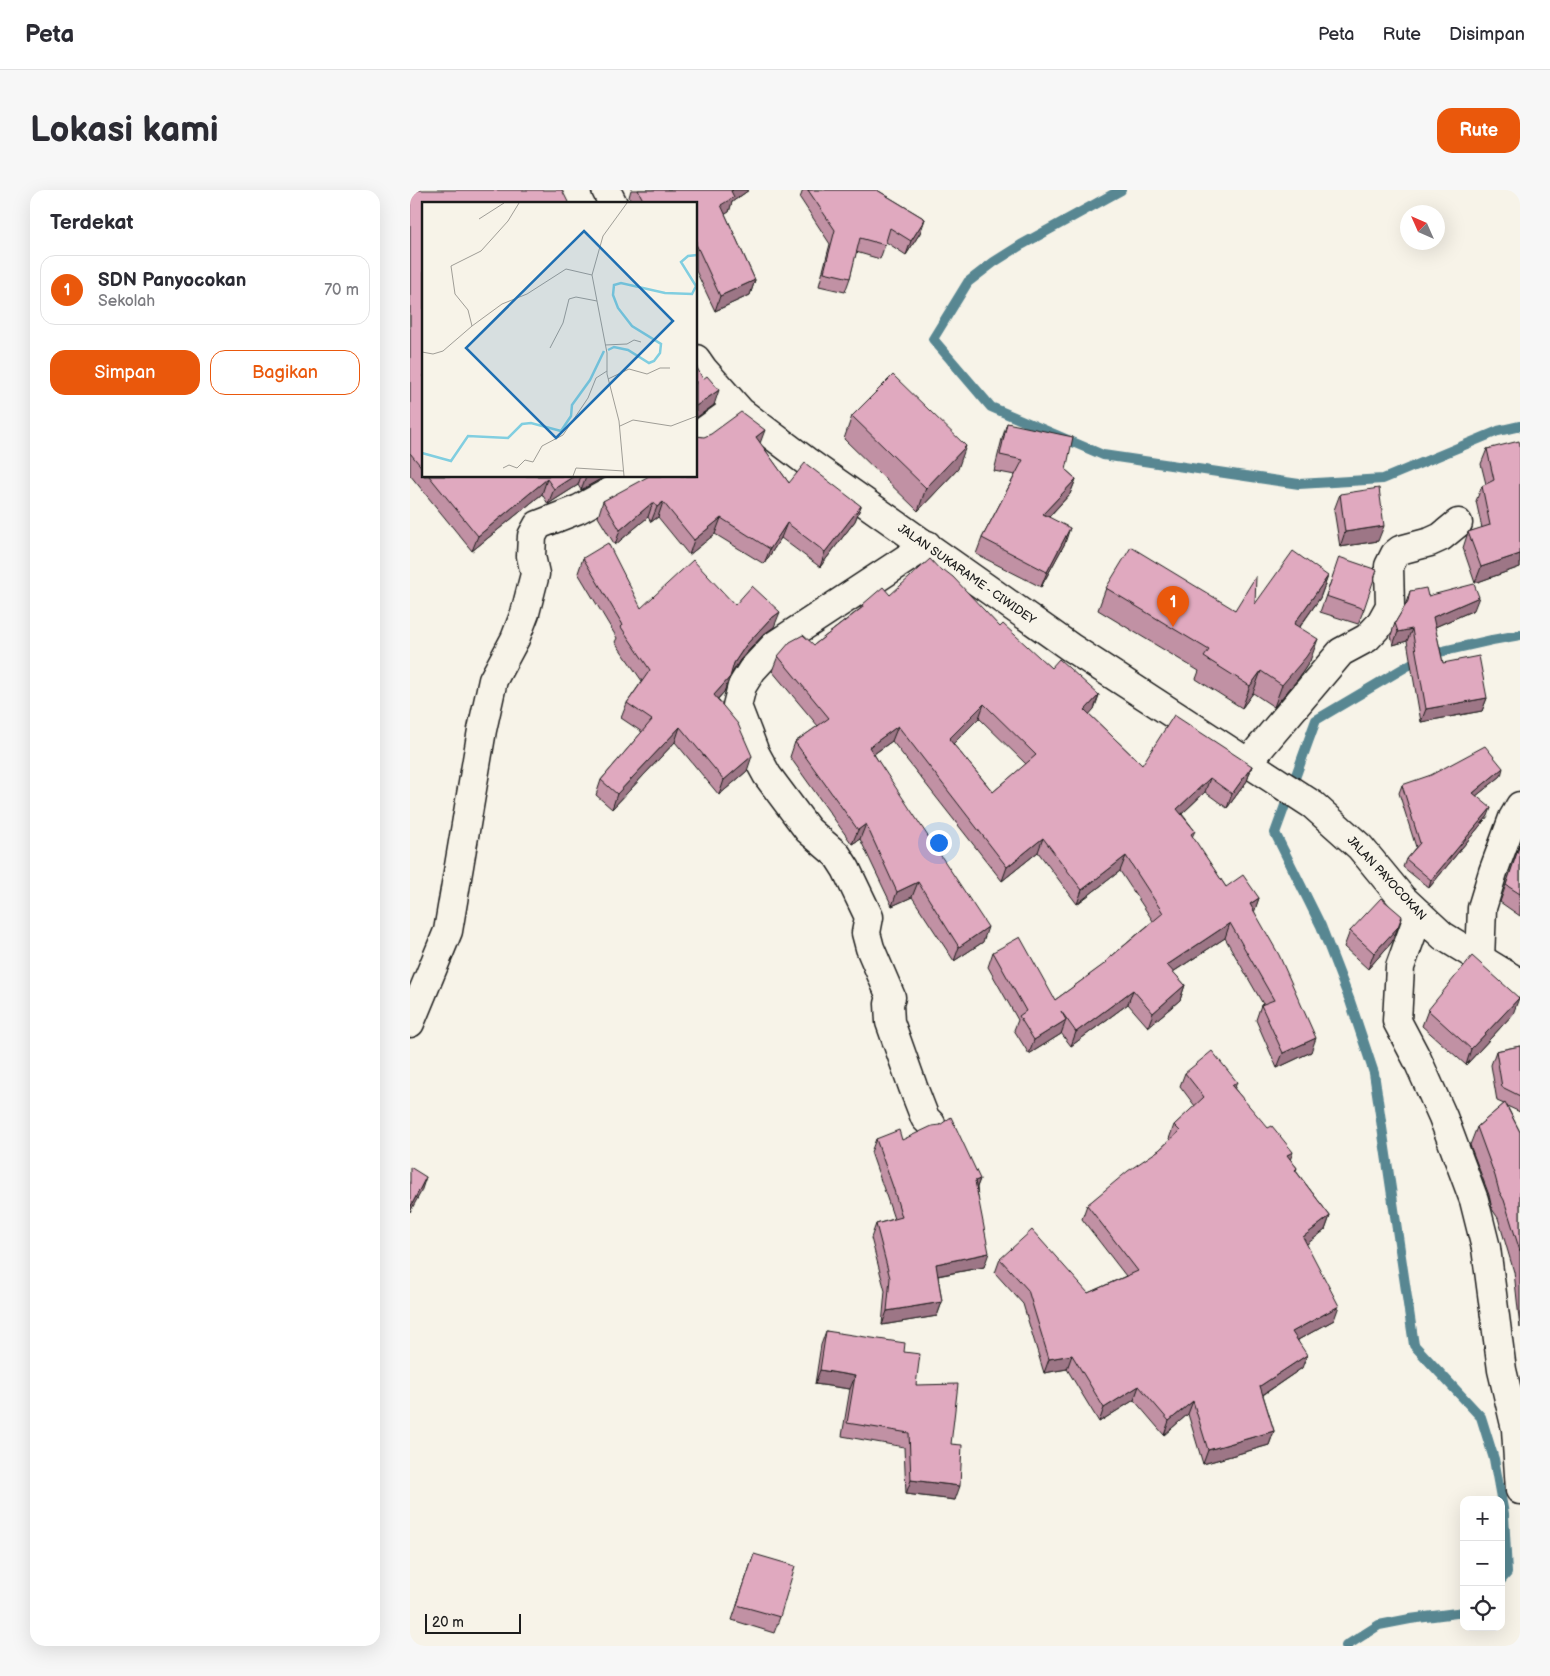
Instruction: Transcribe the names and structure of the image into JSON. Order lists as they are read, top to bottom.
{
  "streets": {
    "street": ["JALAN SUKARAME - CIWIDEY", "JALAN PAYOCOKAN"]
  },
  "crossings": [
    ["JALAN SUKARAME - CIWIDEY", "JALAN PAYOCOKAN"]
  ],
  "scale_bar": "20 m",
  "north": "top left",
  "page": {
    "header": "Peta",
    "nav": ["Peta", "Rute", "Disimpan"],
    "buttons": [
      "Rute",
      ["Simpan", "Bagikan"]
    ],
    "title": "Lokasi kami",
    "heading": "Terdekat",
    "list": [
      {
        "mark": "1",
        "name": "SDN Panyocokan",
        "note": "Sekolah",
        "value": "70 m"
      }
    ],
    "pins": "1",
    "map_buttons": ["+", "−"],
    "scale": "20 m"
  }
}
